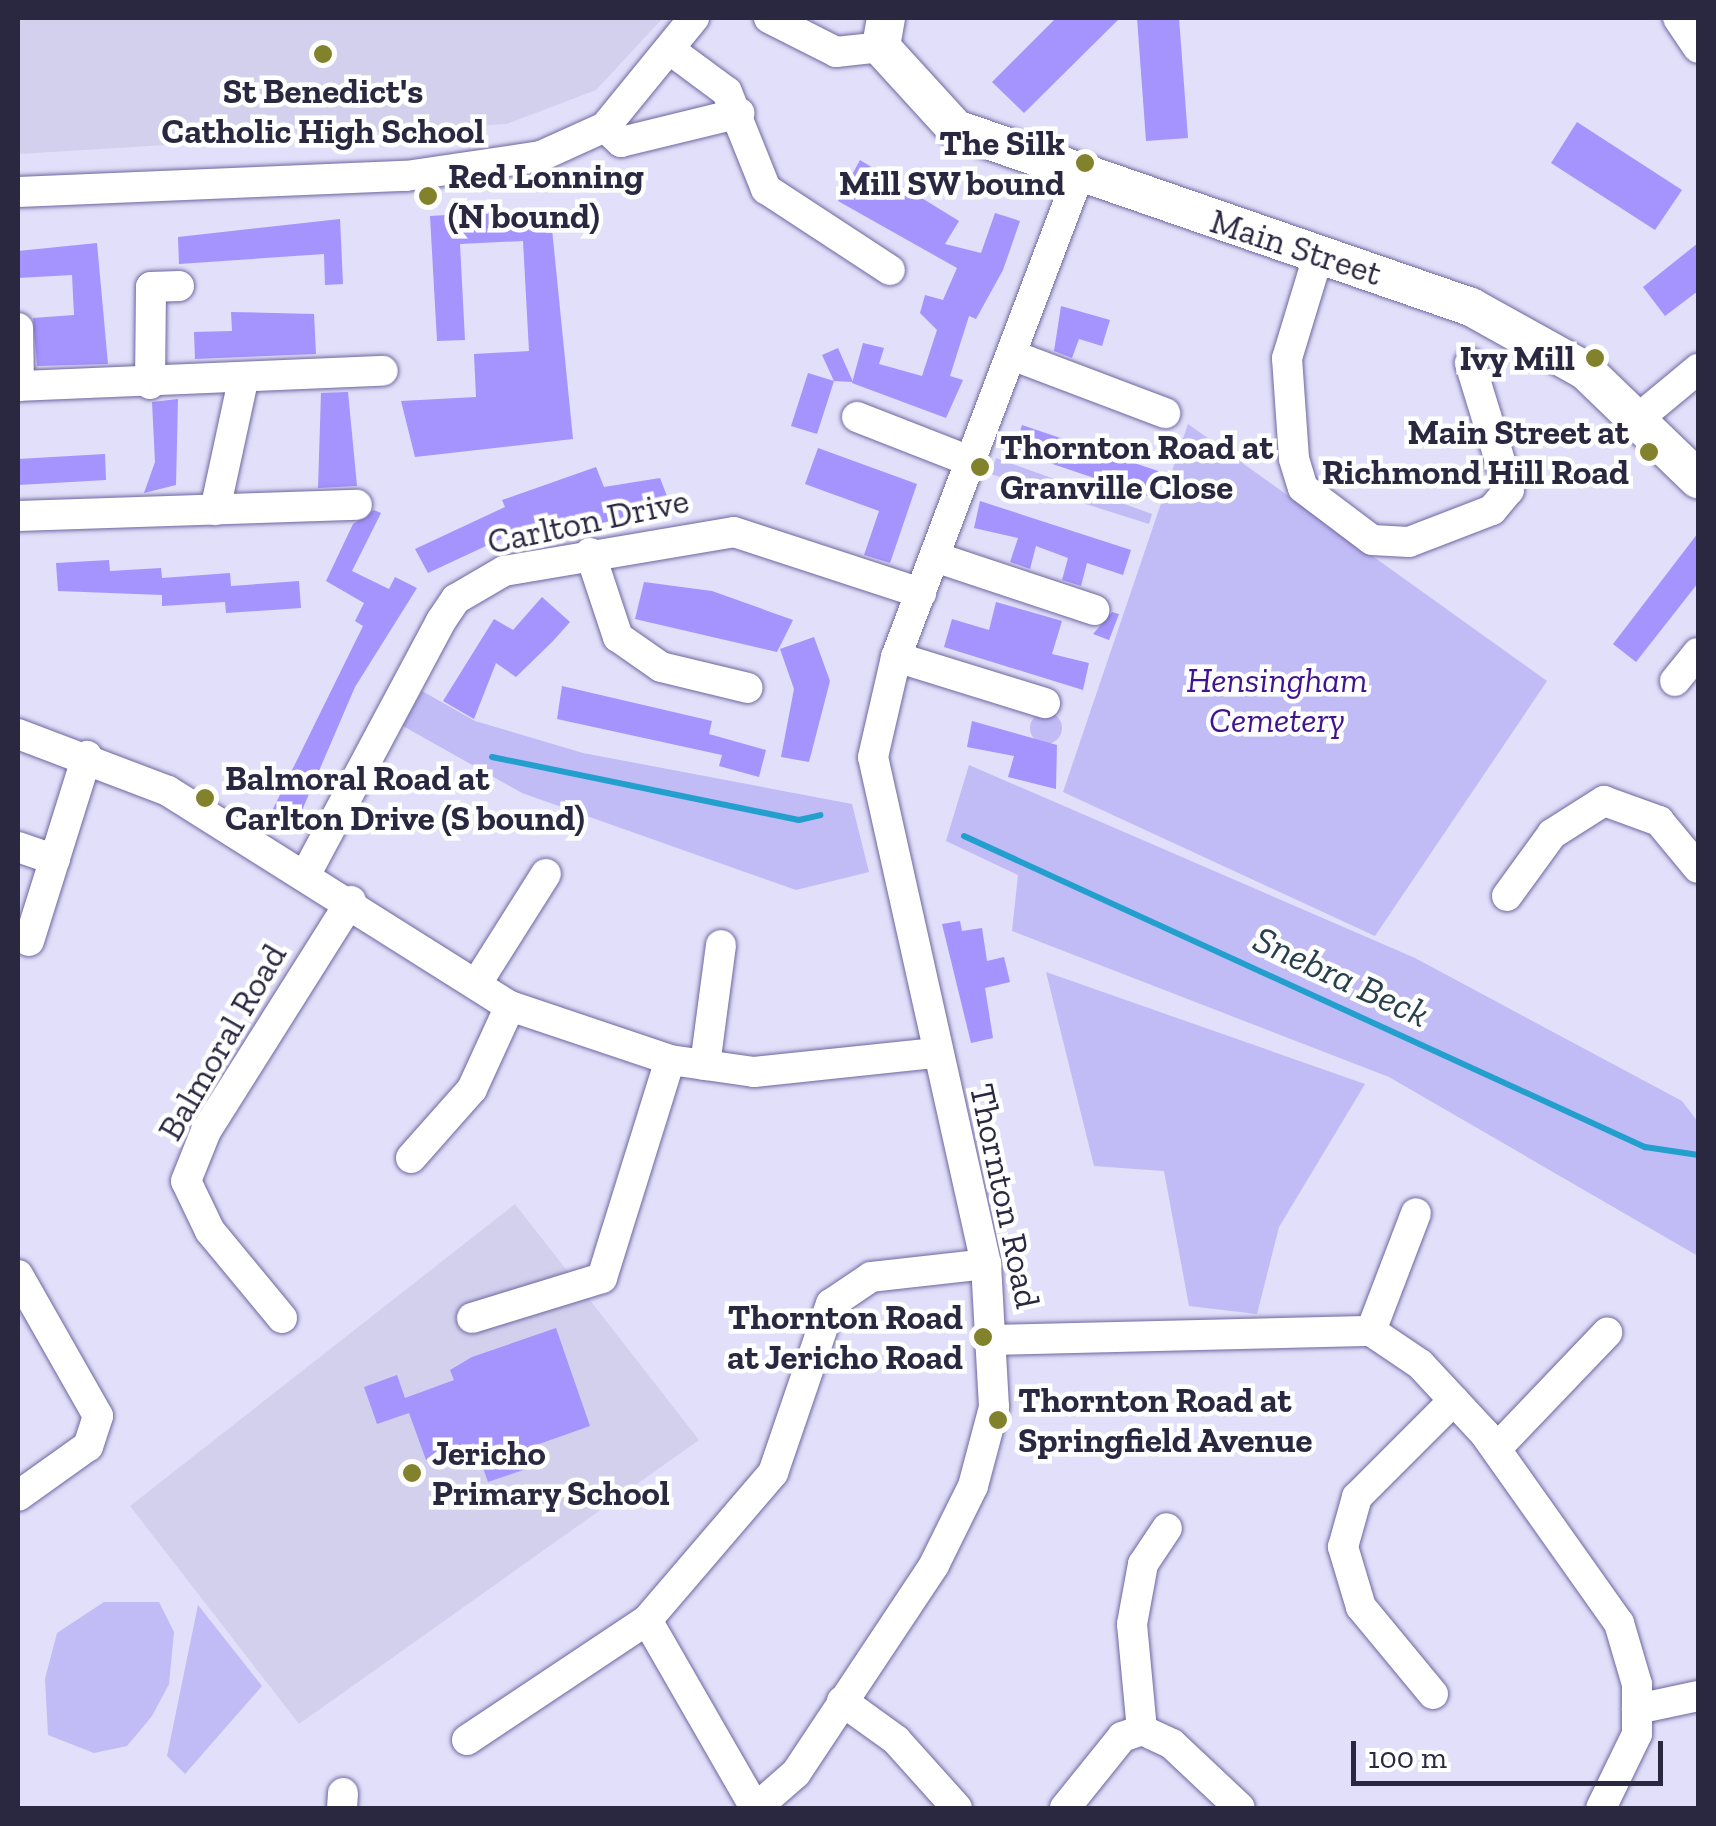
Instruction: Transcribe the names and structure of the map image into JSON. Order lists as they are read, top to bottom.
{
  "streets": {
    "main road": ["Main Street"],
    "street": ["Carlton Drive", "Balmoral Road", "Thornton Road"]
  },
  "crossings": [
    ["Main Street", "Thornton Road"],
    ["Carlton Drive", "Thornton Road"]
  ],
  "water": ["Snebra Beck"],
  "parks": ["Hensingham Cemetery"],
  "places": [
    "St Benedict's Catholic High School",
    "The Silk Mill SW bound",
    "Red Lonning (N bound)",
    "Ivy Mill",
    "Main Street at Richmond Hill Road",
    "Thornton Road at Granville Close",
    "Balmoral Road at Carlton Drive (S bound)",
    "Thornton Road at Jericho Road",
    "Thornton Road at Springfield Avenue",
    "Jericho Primary School"
  ],
  "scale_bar": "100 m"
}
